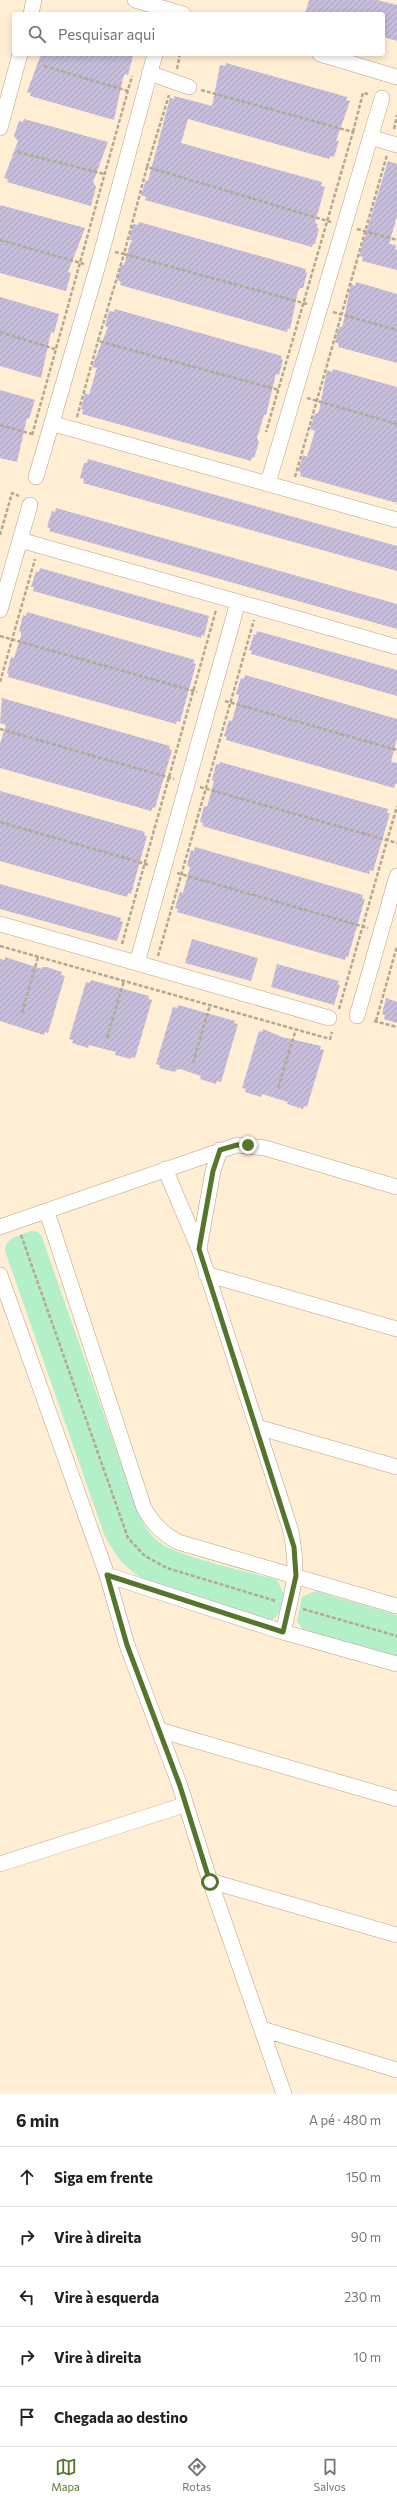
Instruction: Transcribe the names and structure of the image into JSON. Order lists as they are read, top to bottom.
{
  "page": {
    "search": "Pesquisar aqui",
    "heading": ["6 min", "A pé · 480 m"],
    "list": [
      ["Siga em frente", "150 m"],
      ["Vire à direita", "90 m"],
      ["Vire à esquerda", "230 m"],
      ["Vire à direita", "10 m"],
      "Chegada ao destino"
    ],
    "nav": ["Mapa", "Rotas", "Salvos"]
  }
}
